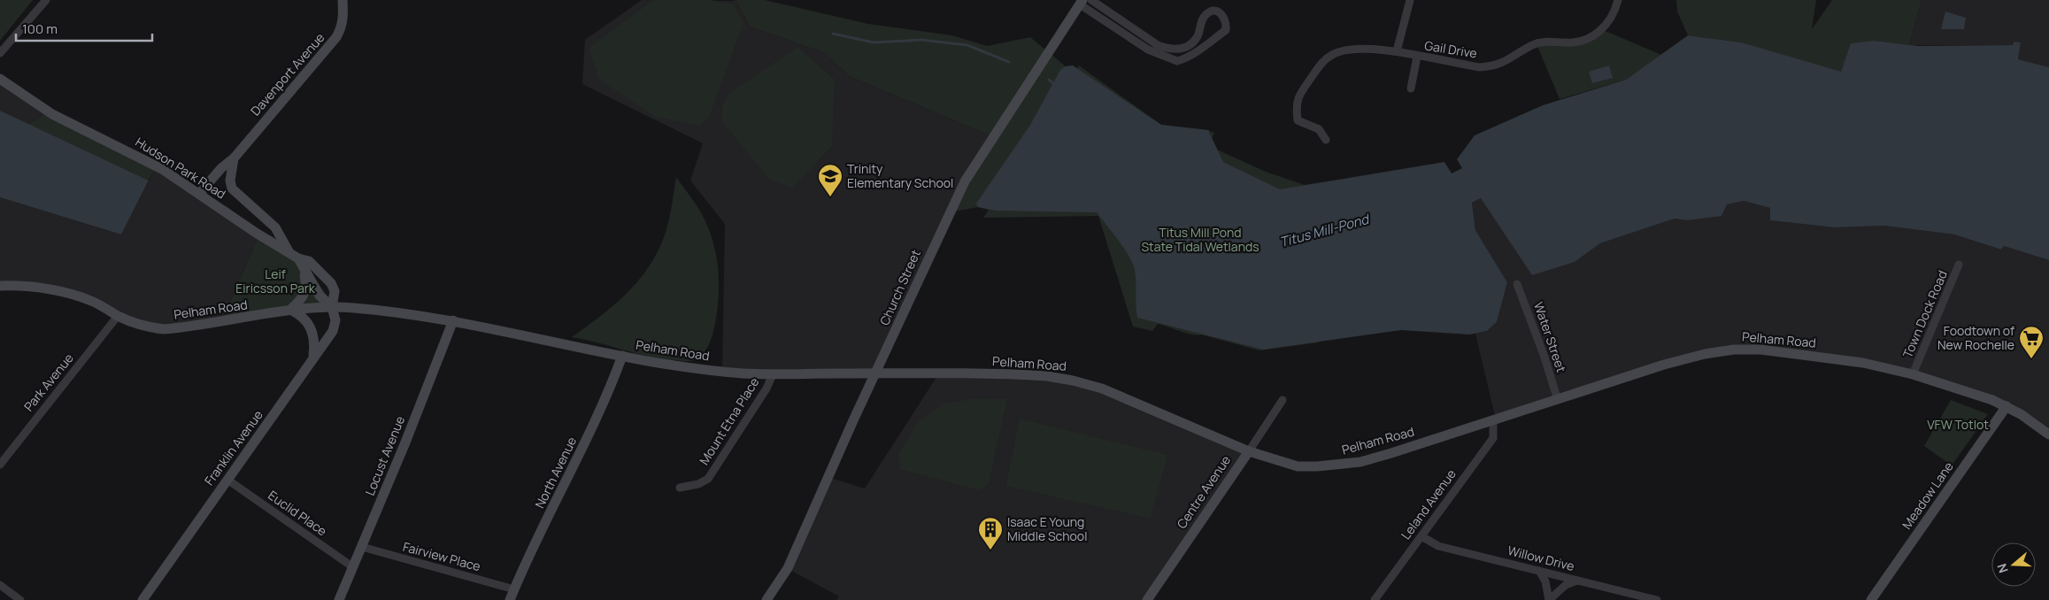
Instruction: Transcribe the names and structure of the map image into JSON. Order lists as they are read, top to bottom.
{
  "streets": {
    "street": [
      "Gail Drive",
      "Davenport Avenue",
      "Hudson Park Road",
      "Church Street",
      "Pelham Road",
      "Town Dock Road",
      "Water Street",
      "Park Avenue",
      "Mount Etna Place",
      "Franklin Avenue",
      "Locust Avenue",
      "North Avenue",
      "Centre Avenue",
      "Meadow Lane",
      "Leland Avenue",
      "Euclid Place",
      "Fairview Place",
      "Willow Drive"
    ]
  },
  "crossings": [
    ["Davenport Avenue", "Hudson Park Road"],
    ["Hudson Park Road", "Pelham Road"],
    ["Hudson Park Road", "Franklin Avenue"],
    ["Church Street", "Pelham Road"],
    ["Pelham Road", "Town Dock Road"],
    ["Pelham Road", "Water Street"],
    ["Pelham Road", "Park Avenue"],
    ["Pelham Road", "Mount Etna Place"],
    ["Pelham Road", "Franklin Avenue"],
    ["Pelham Road", "Locust Avenue"],
    ["Pelham Road", "North Avenue"],
    ["Pelham Road", "Centre Avenue"],
    ["Pelham Road", "Meadow Lane"],
    ["Pelham Road", "Leland Avenue"],
    ["Franklin Avenue", "Euclid Place"],
    ["Locust Avenue", "Euclid Place"],
    ["Locust Avenue", "Fairview Place"],
    ["North Avenue", "Fairview Place"],
    ["Leland Avenue", "Willow Drive"]
  ],
  "water": ["Titus Mill-Pond"],
  "parks": ["Titus Mill Pond State Tidal Wetlands", "Leif Eiricsson Park", "VFW Totlot"],
  "places": {
    "school or university": ["Trinity Elementary School"],
    "supermarket": ["Foodtown of New Rochelle"],
    "building": ["Isaac E Young Middle School"]
  },
  "scale_bar": "100 m",
  "north": "left"
}
